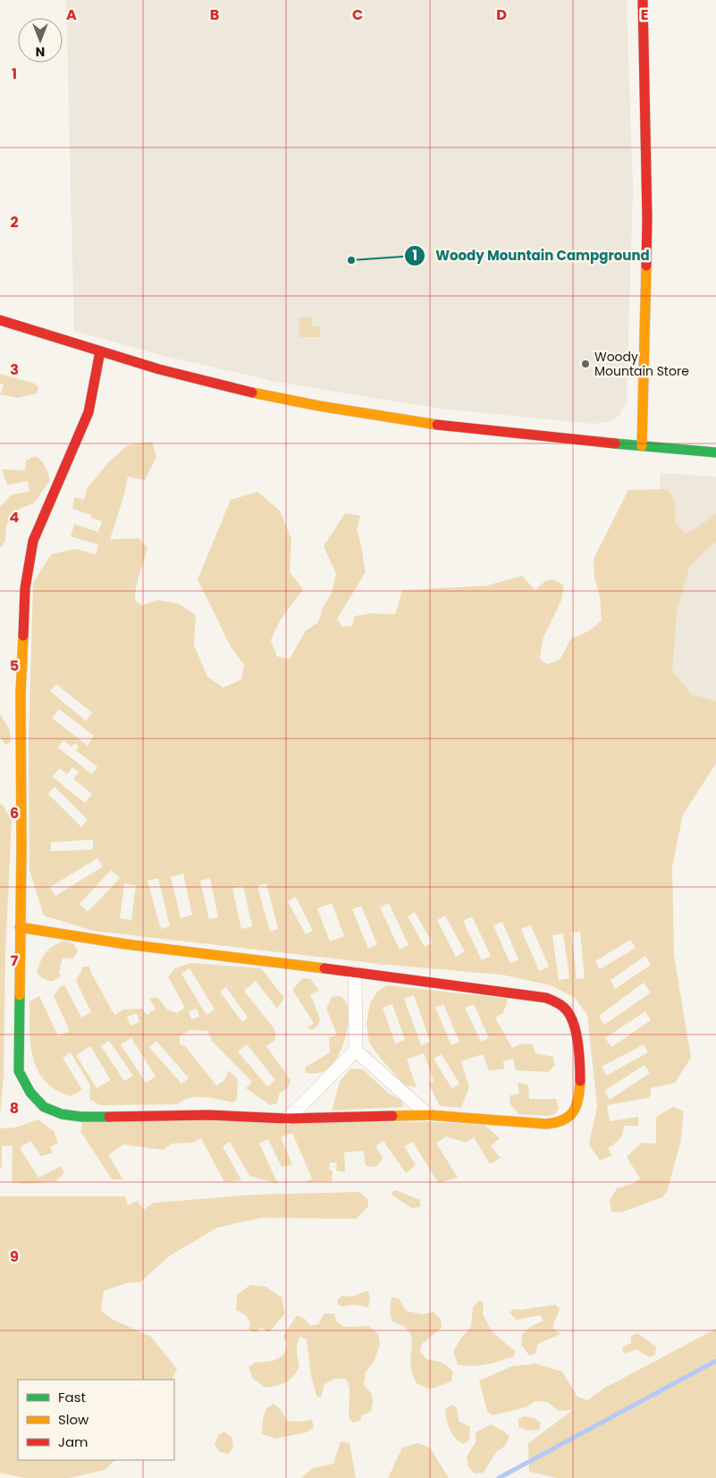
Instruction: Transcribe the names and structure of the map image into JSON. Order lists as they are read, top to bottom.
{
  "places": ["Woody Mountain Campground", "Woody Mountain Store"],
  "legend": ["Fast", "Slow", "Jam"],
  "north": "bottom",
  "grid": {
    "columns": [
      "A",
      "B",
      "C",
      "D",
      "E"
    ],
    "rows": [
      "1",
      "2",
      "3",
      "4",
      "5",
      "6",
      "7",
      "8",
      "9"
    ]
  }
}
